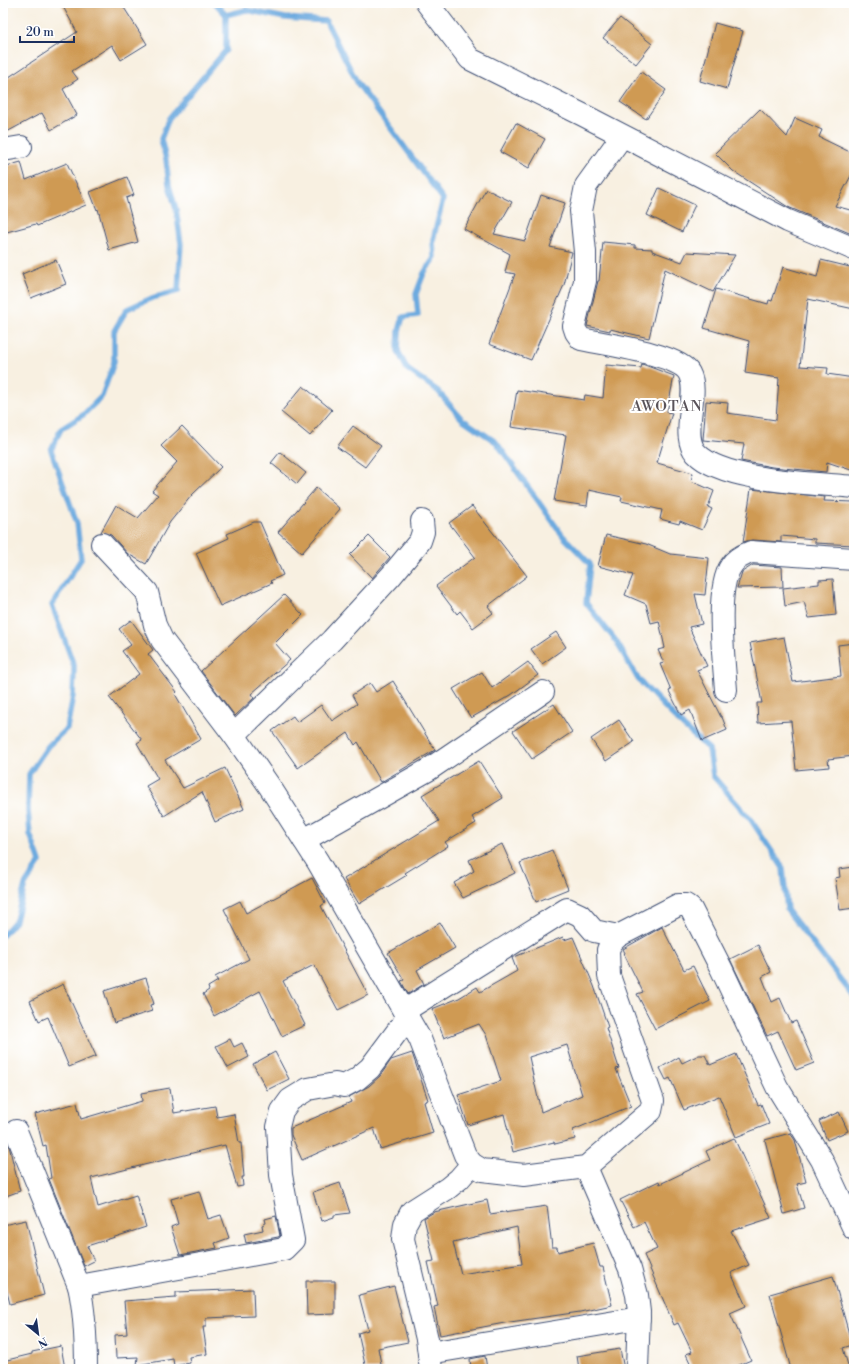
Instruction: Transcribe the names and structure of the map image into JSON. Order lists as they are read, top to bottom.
{
  "districts": ["AWOTAN"],
  "scale_bar": "20 m",
  "north": "bottom right"
}
